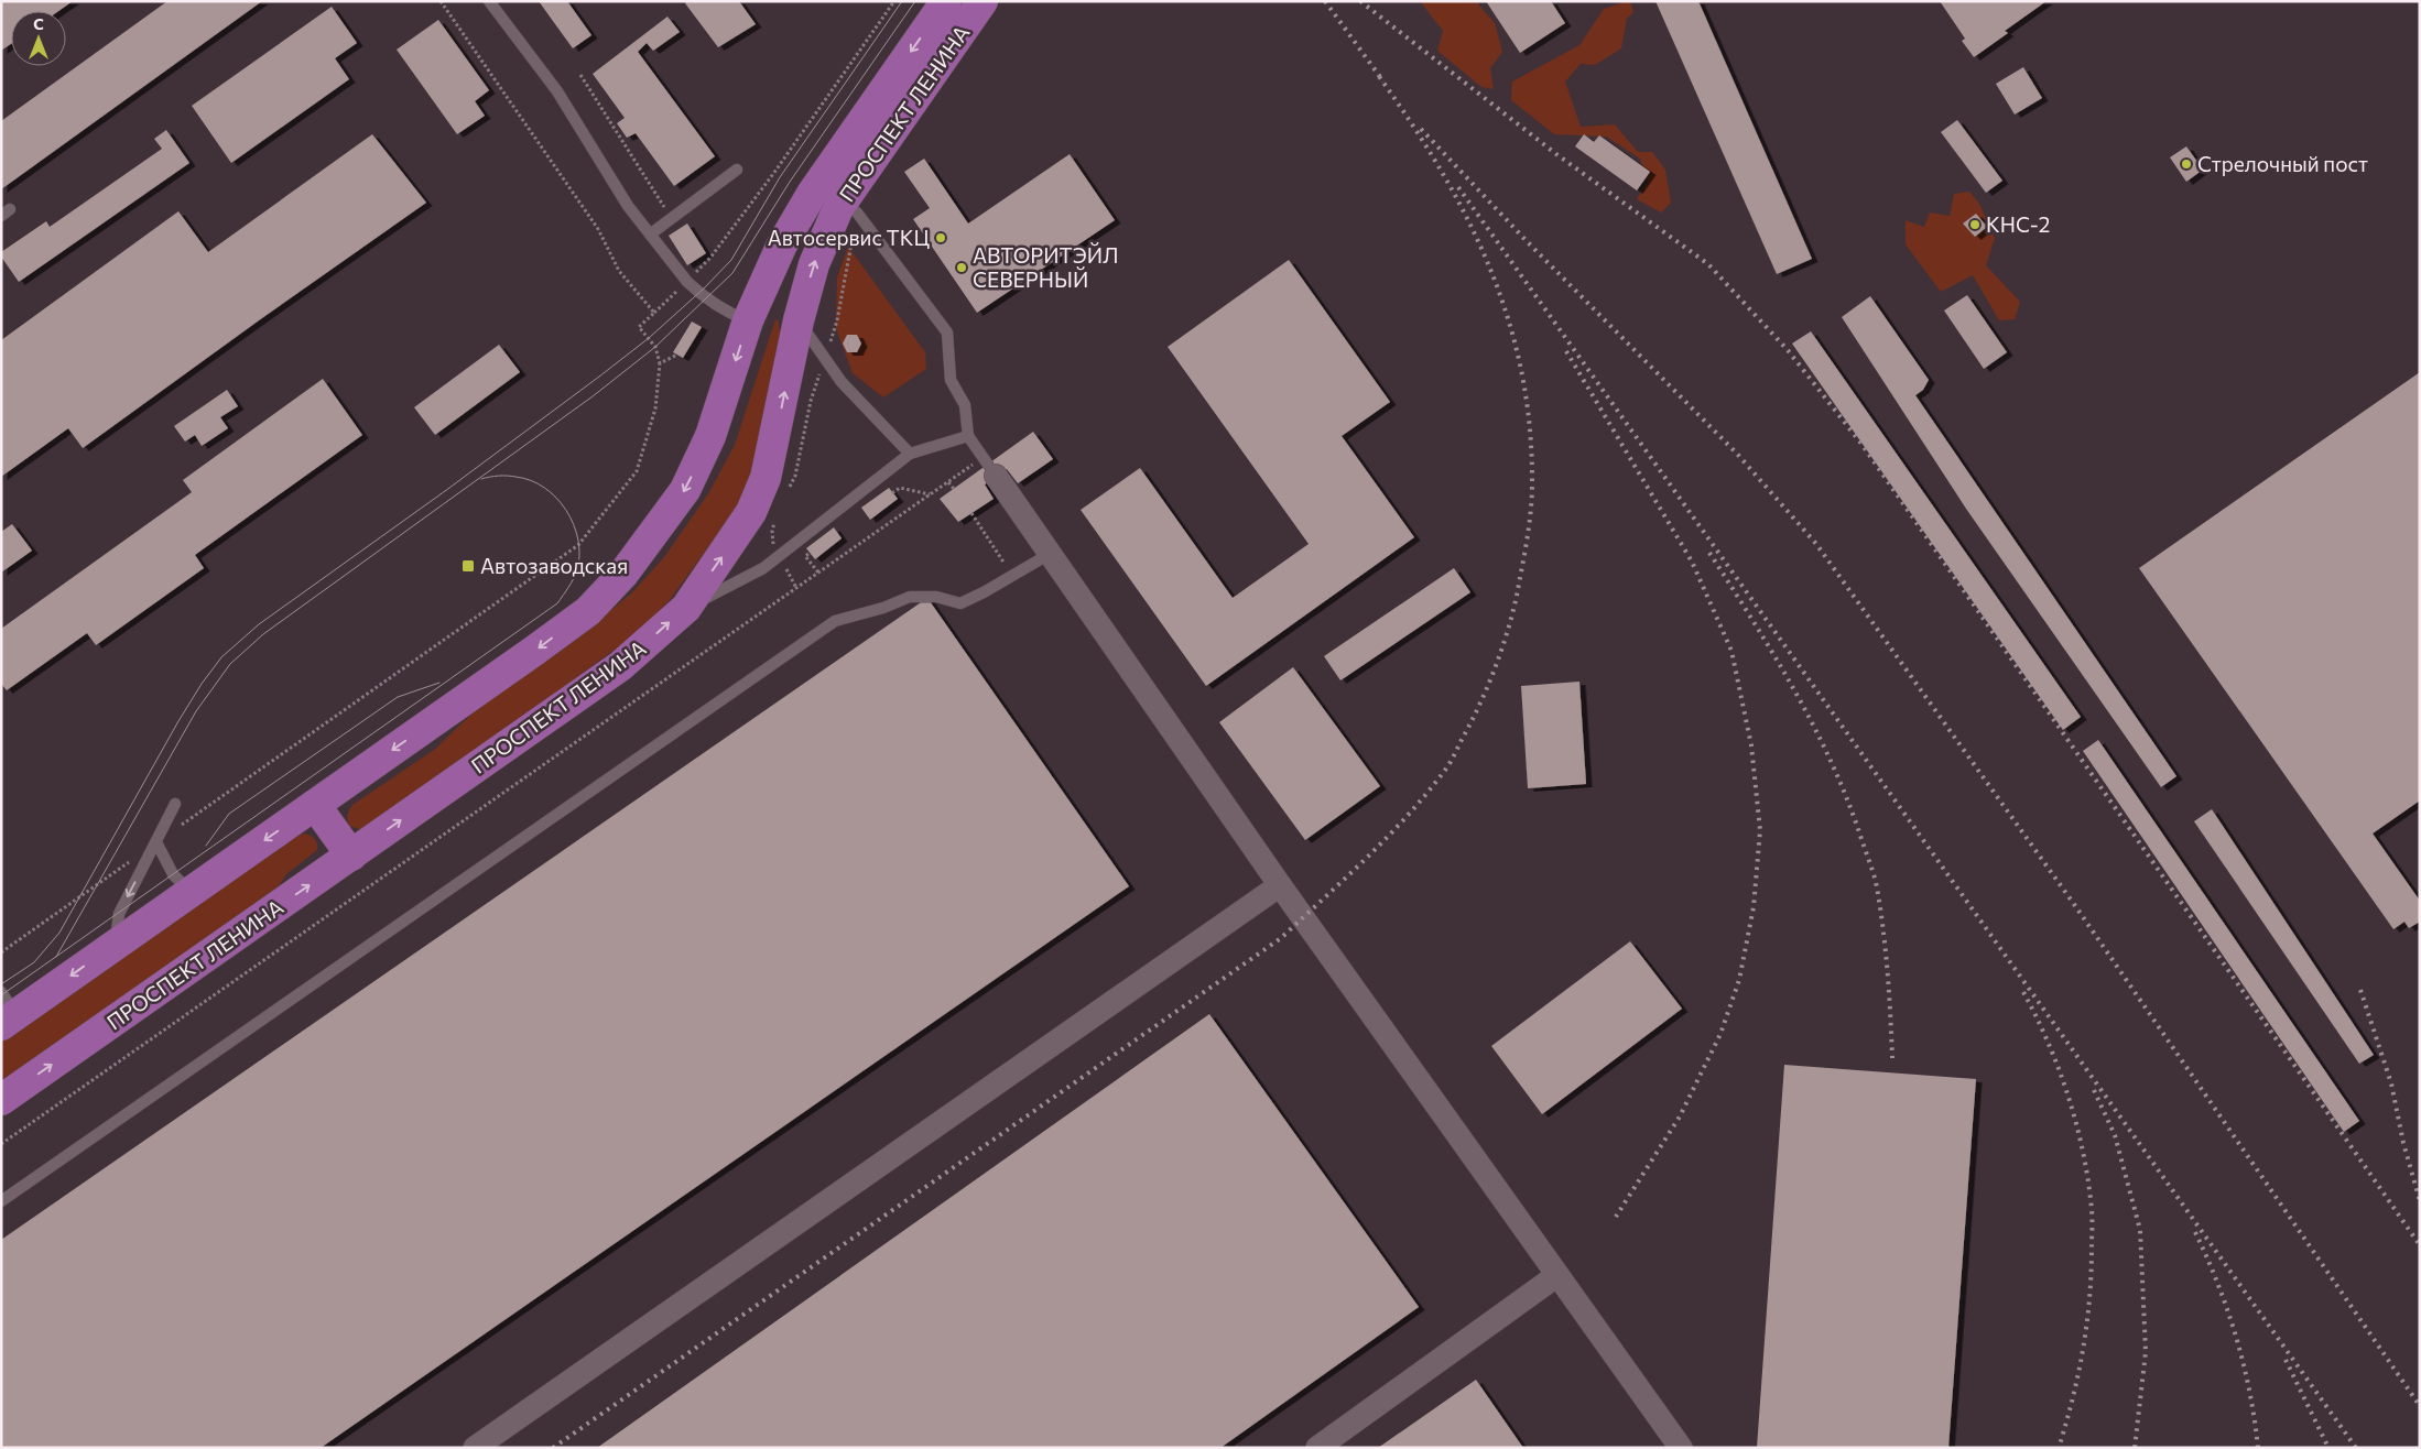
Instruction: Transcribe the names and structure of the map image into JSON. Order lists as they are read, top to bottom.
{
  "streets": {
    "main road": ["ПРОСПЕКТ ЛЕНИНА"]
  },
  "places": {
    "other": [
      "Стрелочный пост",
      "КНС-2",
      "Автосервис ТКЦ",
      "АВТОРИТЭЙЛ СЕВЕРНЫЙ"
    ],
    "transit": ["Автозаводская"]
  },
  "north": "top"
}
